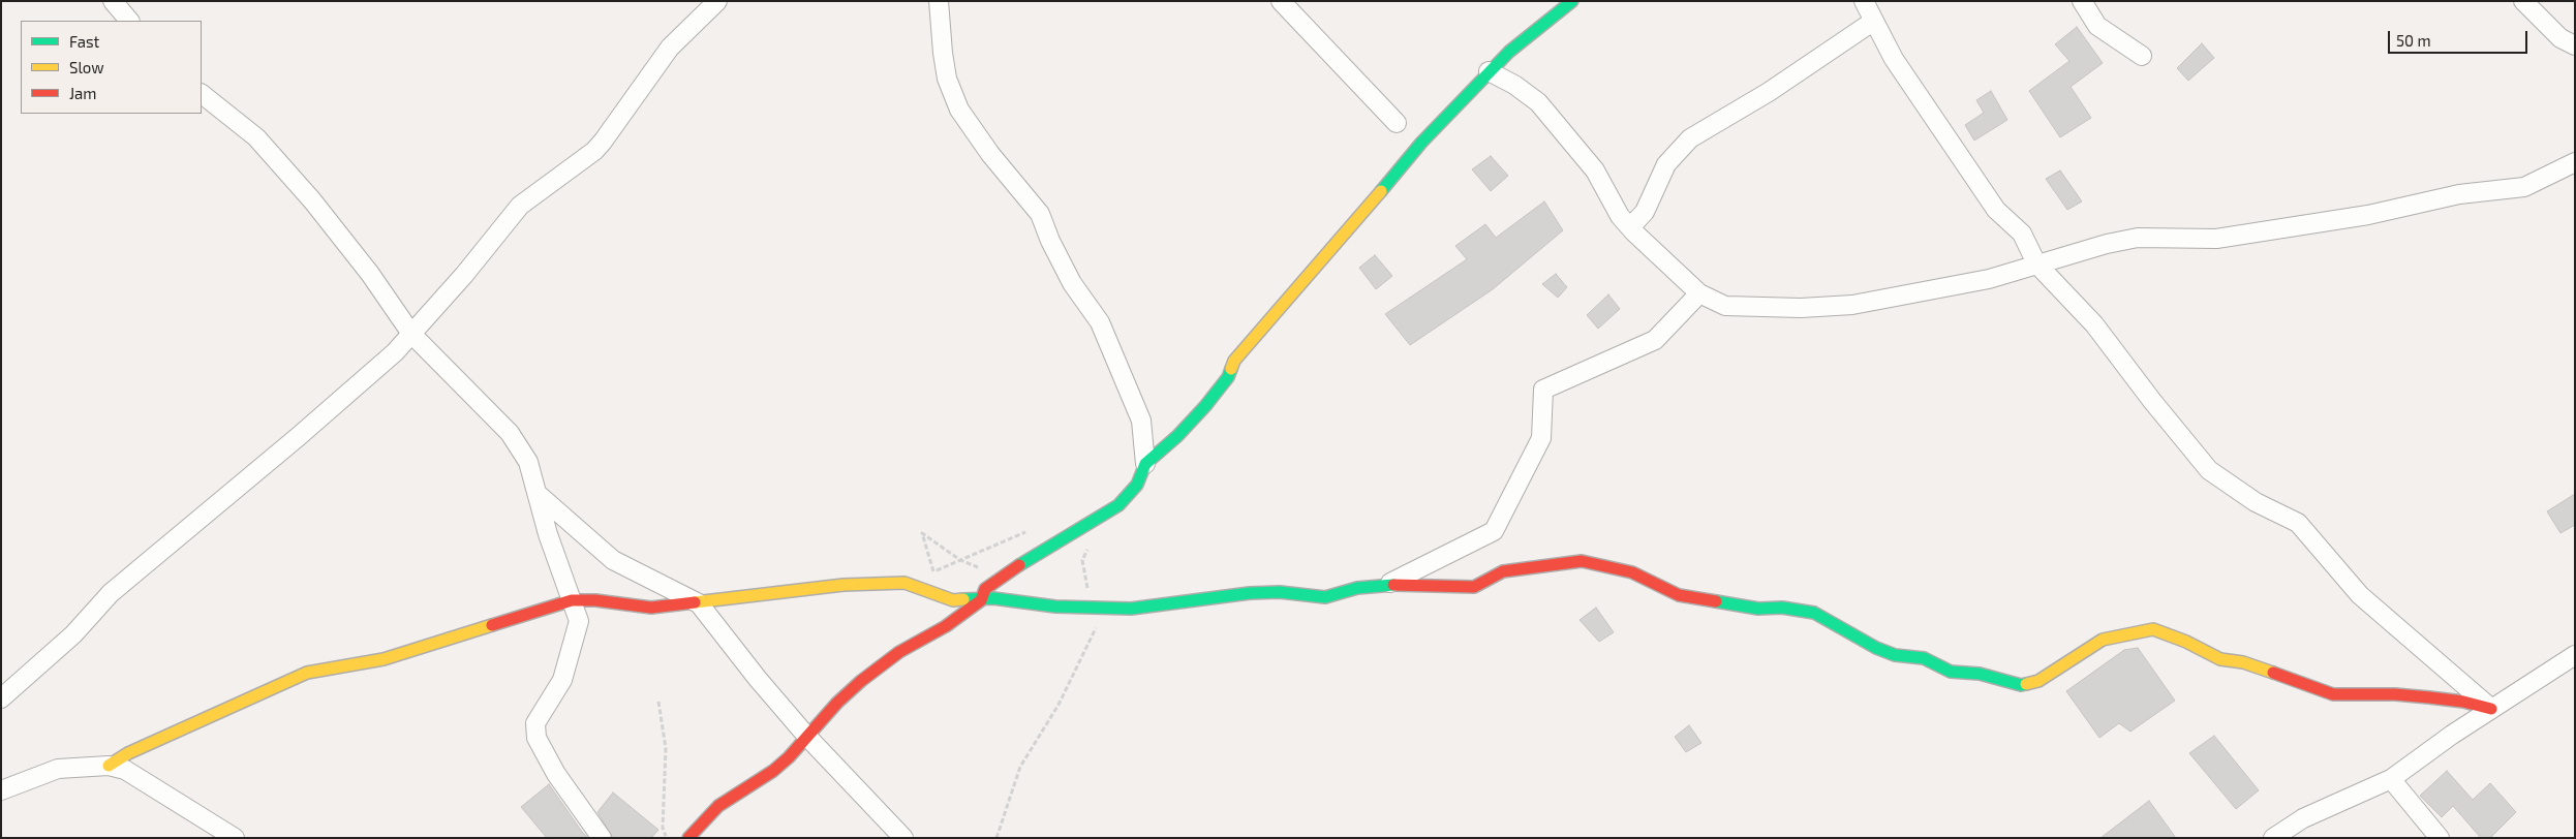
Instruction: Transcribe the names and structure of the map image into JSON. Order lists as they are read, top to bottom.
{
  "legend": ["Fast", "Slow", "Jam"],
  "scale_bar": "50 m"
}
